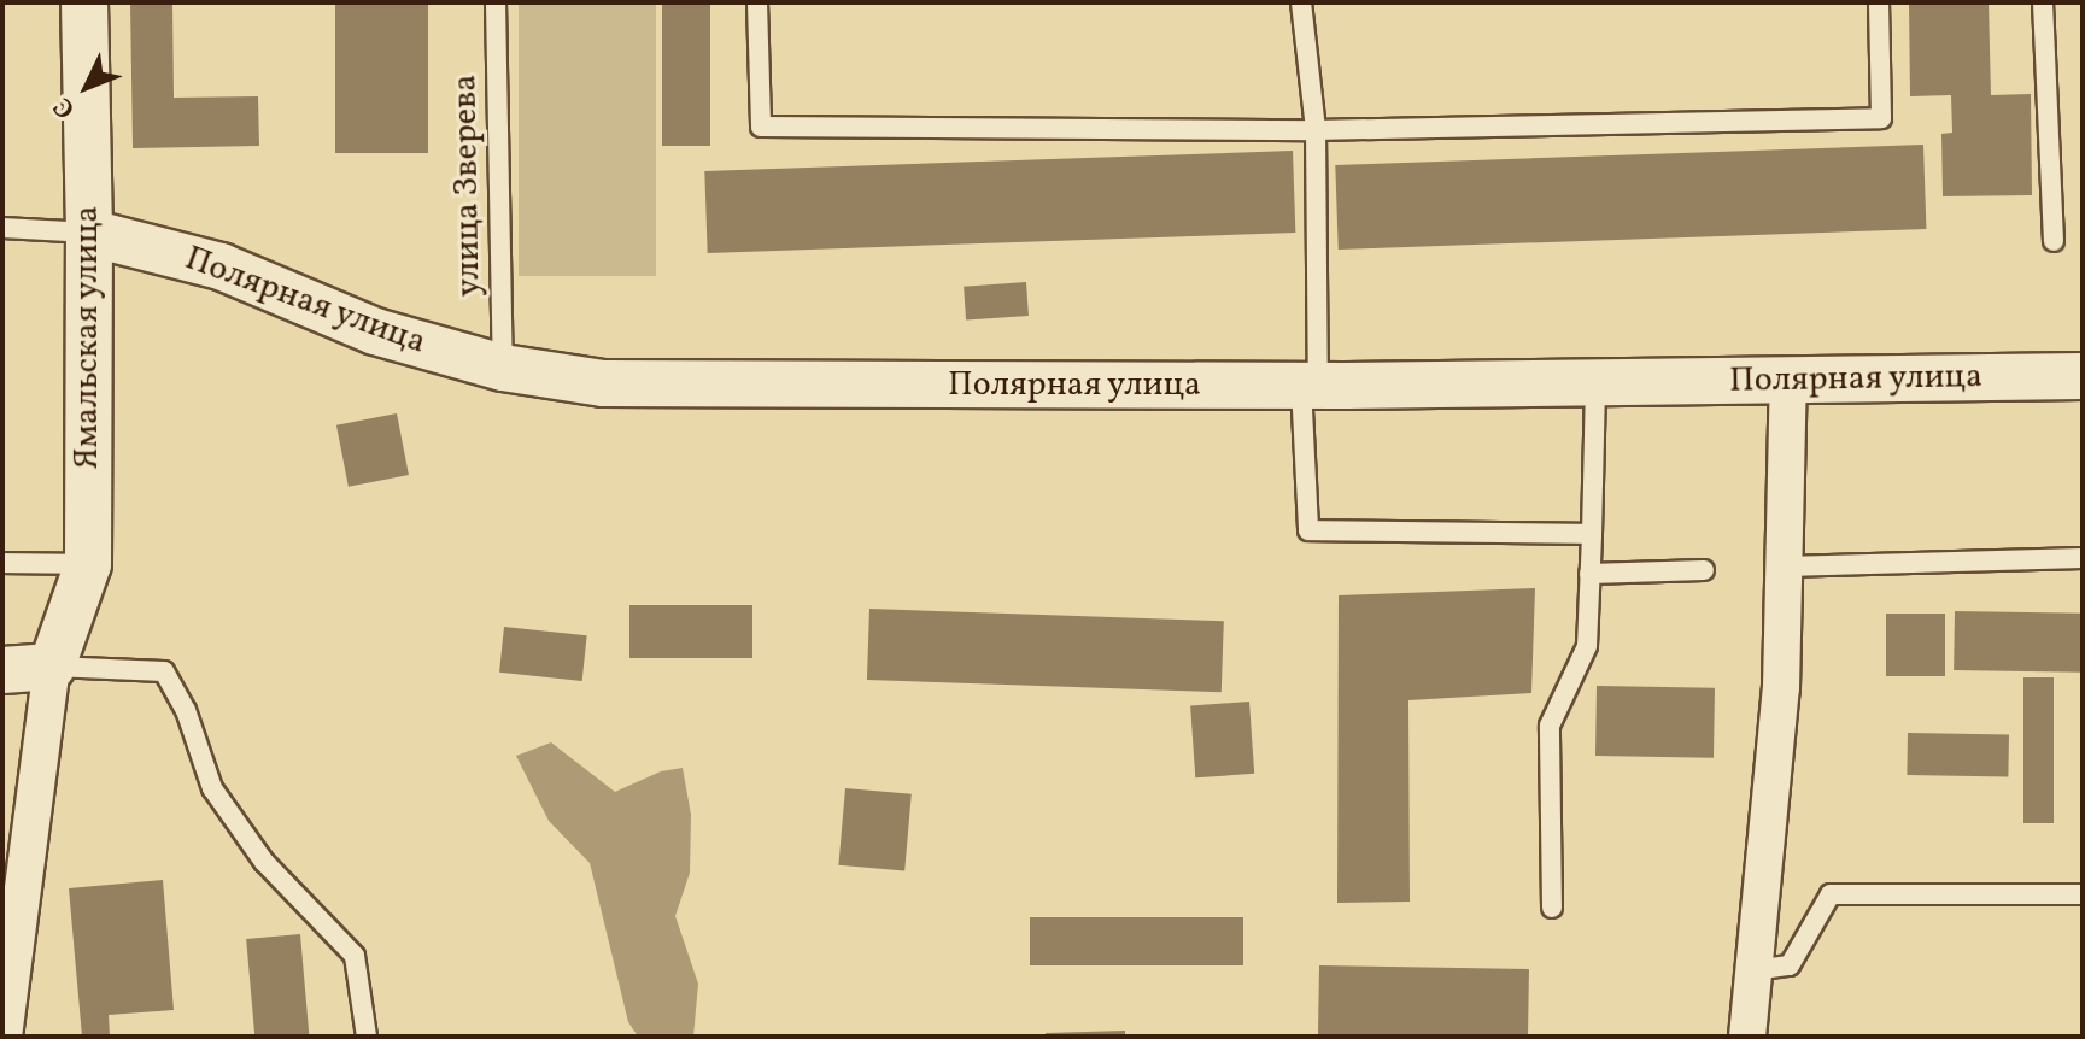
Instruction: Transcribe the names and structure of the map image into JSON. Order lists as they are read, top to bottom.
{
  "streets": {
    "street": ["Полярная улица", "Ямальская улица"],
    "lane": ["улица Зверева"]
  },
  "crossings": [
    ["улица Зверева", "Полярная улица"],
    ["Полярная улица", "Ямальская улица"]
  ],
  "north": "bottom left"
}
